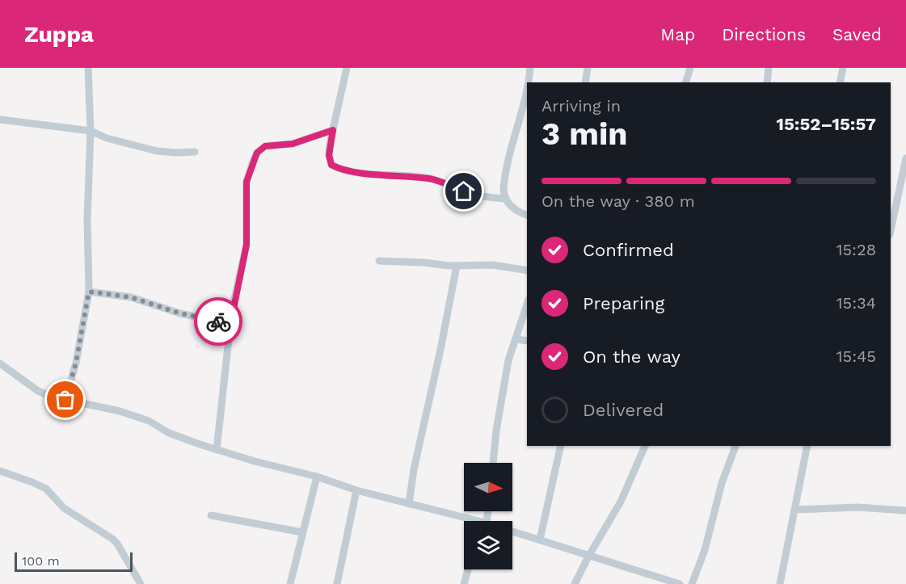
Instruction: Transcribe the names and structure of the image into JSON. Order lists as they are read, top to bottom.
{
  "scale_bar": "100 m",
  "north": "right",
  "page": {
    "header": "Zuppa",
    "nav": ["Map", "Directions", "Saved"],
    "heading": ["3 min", "Arriving in", "15:52–15:57"],
    "bar": "On the way · 380 m",
    "list": [
      ["Confirmed", "15:28"],
      ["Preparing", "15:34"],
      ["On the way", "15:45"],
      "Delivered"
    ],
    "scale": "100 m"
  }
}
